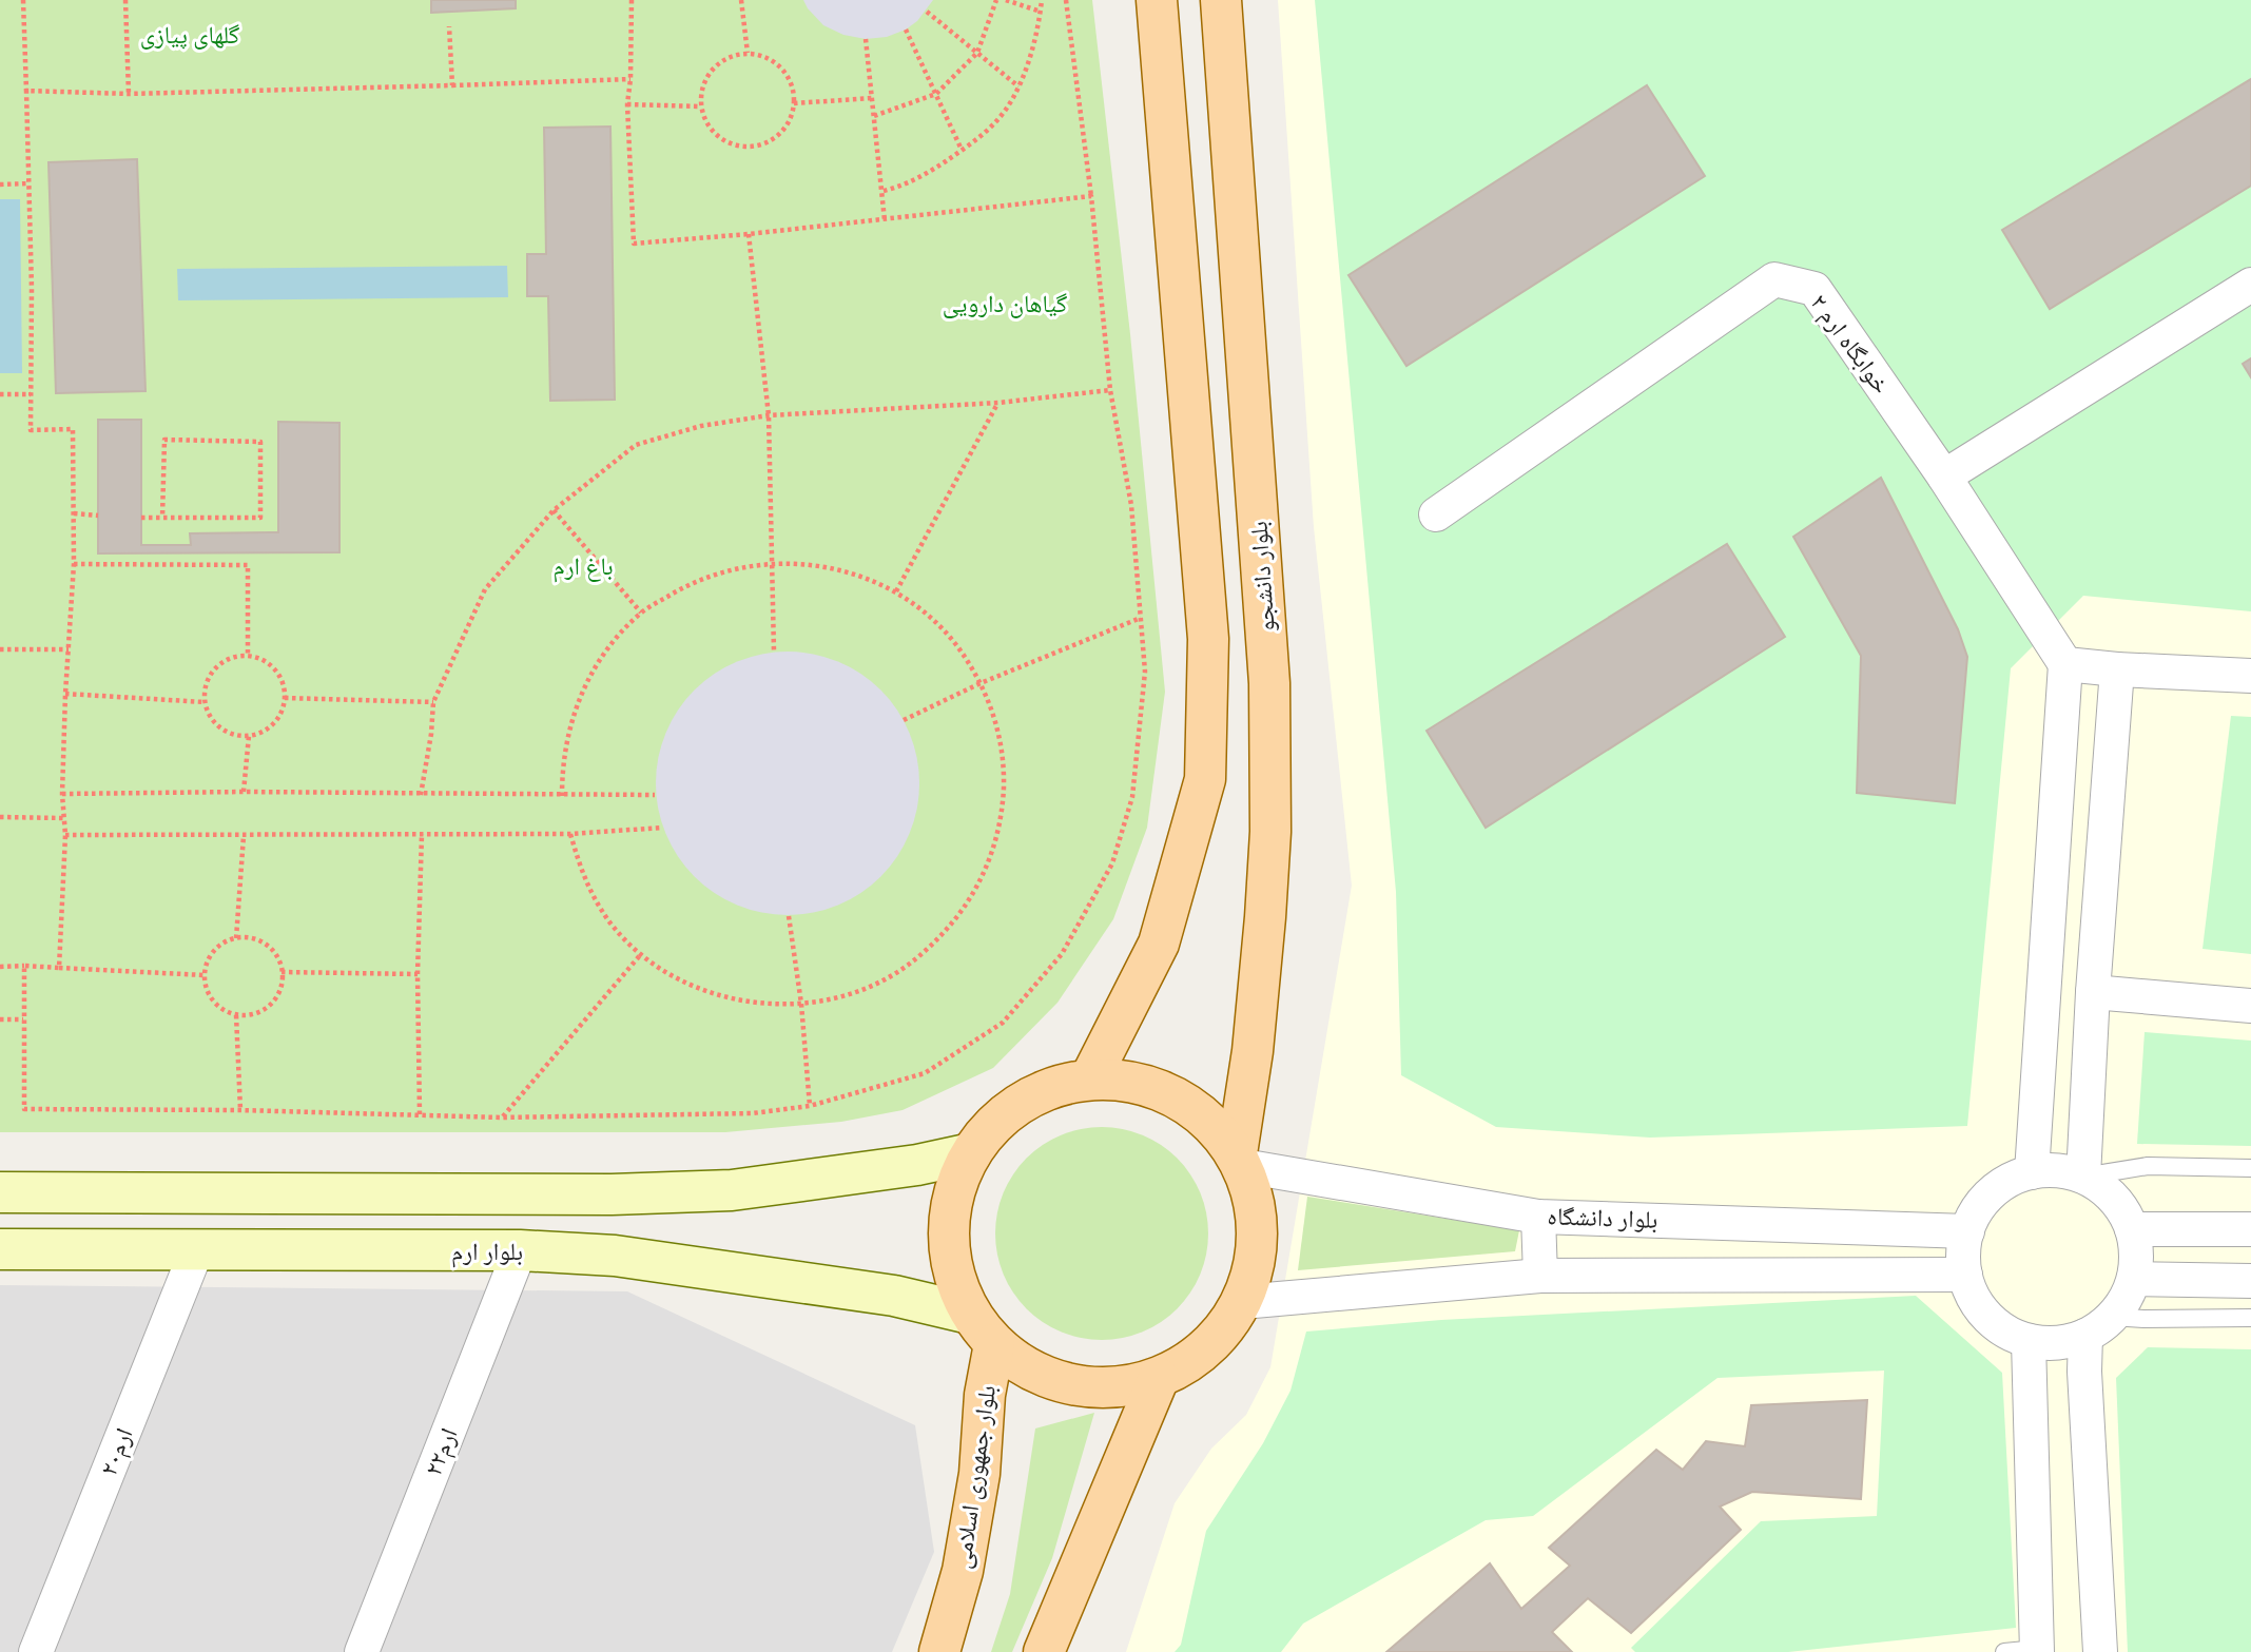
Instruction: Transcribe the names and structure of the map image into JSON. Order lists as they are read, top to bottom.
{
  "streets": {
    "main road": ["بلوار دانشجو", "بلوار ارم", "بلوار جمهوری اسلامی"],
    "street": [
      "خوابگاه ارم ۲",
      "بلوار دانشگاه",
      "ارم۲۰",
      "ارم۲۲"
    ]
  },
  "crossings": [
    ["بلوار دانشجو", "بلوار دانشگاه"],
    ["بلوار ارم", "ارم۲۰"],
    ["بلوار ارم", "ارم۲۲"],
    ["بلوار ارم", "بلوار جمهوری اسلامی"]
  ],
  "parks": ["گلهای پیازی", "گیاهان دارویی", "باغ ارم"]
}
